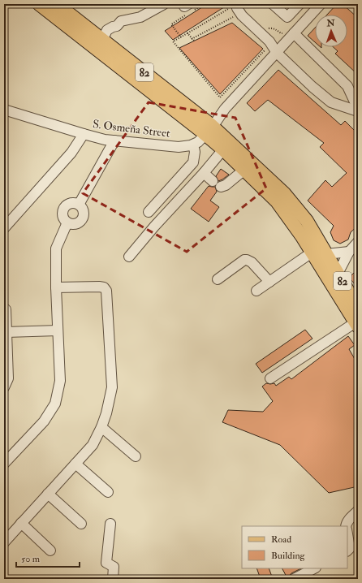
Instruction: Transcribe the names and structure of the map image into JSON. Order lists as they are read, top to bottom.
{
  "streets": {
    "main road": ["82"],
    "street": ["S. Osmeña Street"]
  },
  "legend": ["Road", "Building"],
  "scale_bar": "50 m",
  "north": "top"
}
